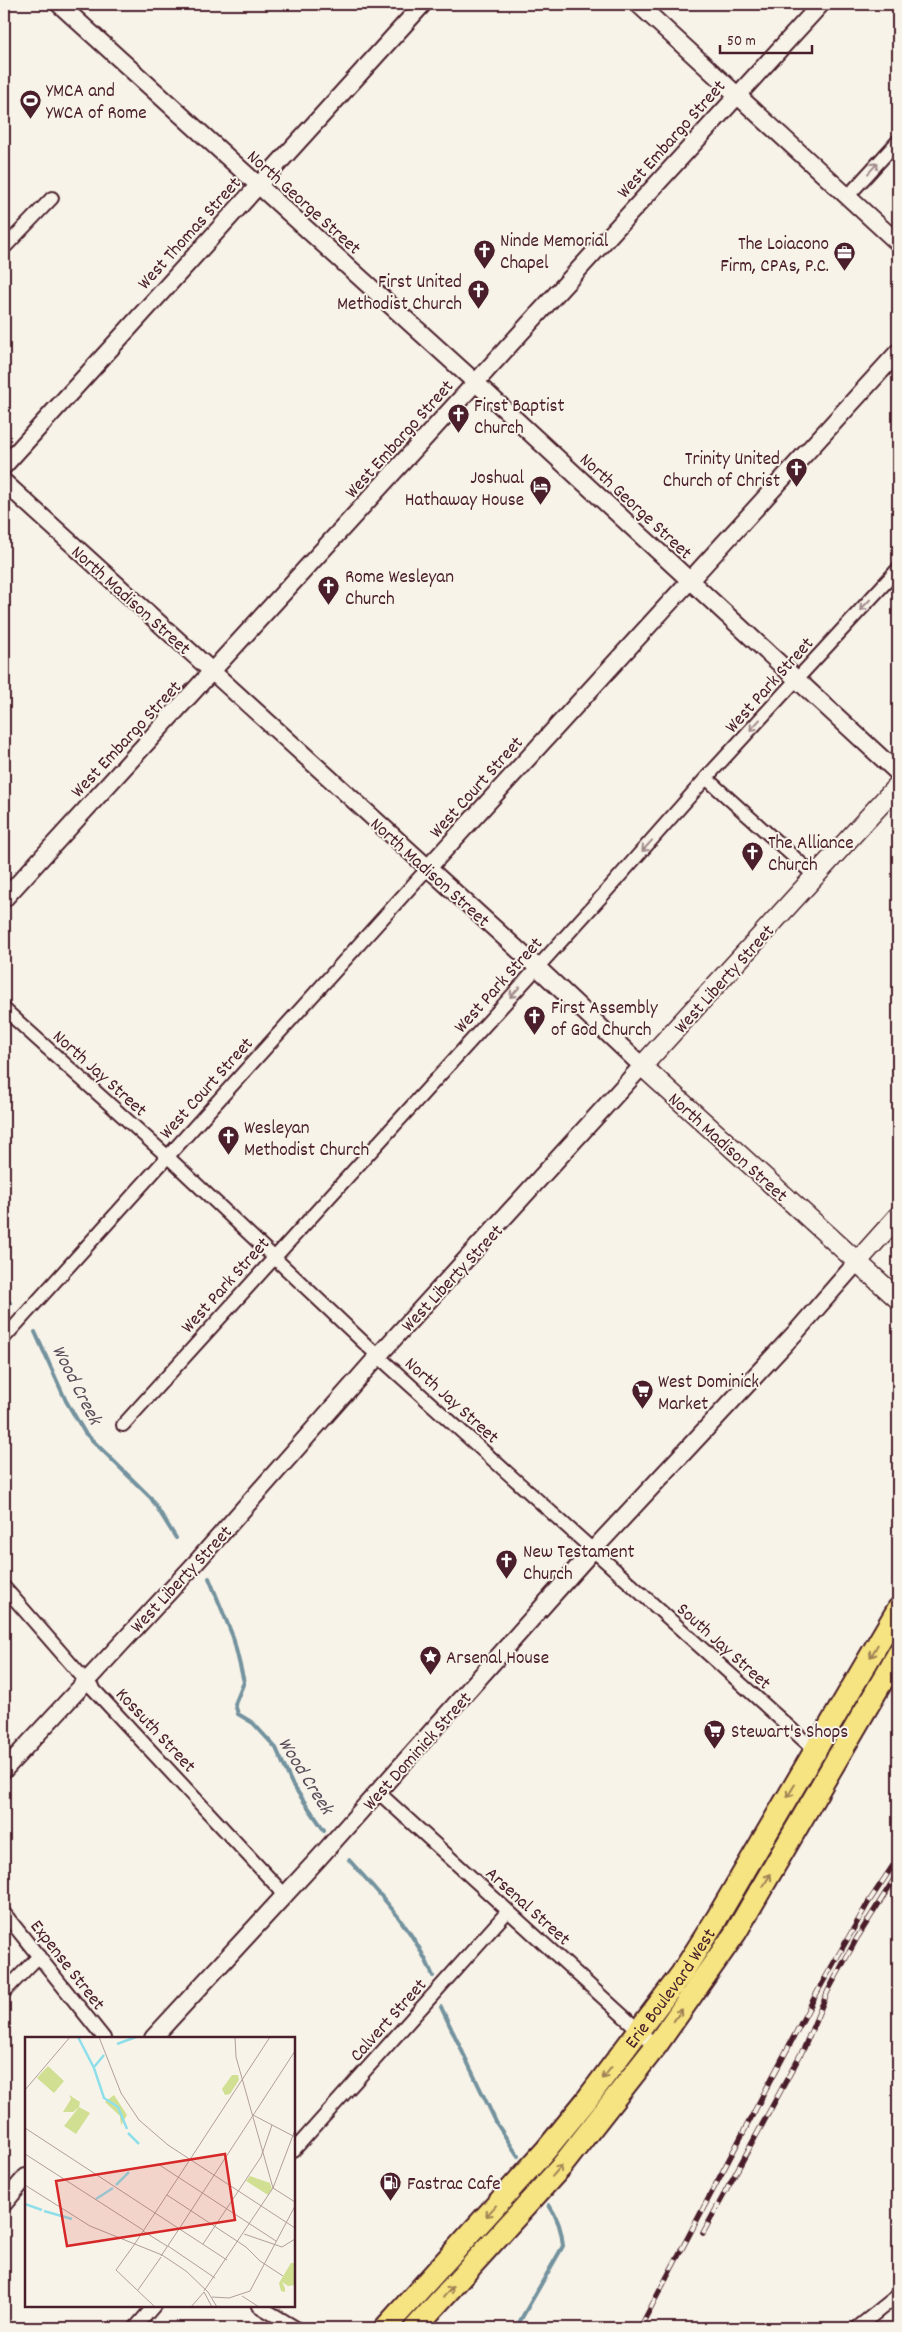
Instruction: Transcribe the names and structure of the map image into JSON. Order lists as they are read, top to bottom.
{
  "streets": {
    "main road": [
      "North Madison Street",
      "West Liberty Street",
      "West Dominick Street",
      "Erie Boulevard West"
    ],
    "street": [
      "West Embargo Street",
      "North George Street",
      "West Thomas Street",
      "West Park Street",
      "West Court Street",
      "North Jay Street",
      "South Jay Street",
      "Kossuth Street",
      "Arsenal Street",
      "Expense Street",
      "Calvert Street"
    ]
  },
  "crossings": [
    ["West Embargo Street", "North George Street"],
    ["West Embargo Street", "North Madison Street"],
    ["North George Street", "West Thomas Street"],
    ["North George Street", "West Park Street"],
    ["North George Street", "West Court Street"],
    ["North Madison Street", "West Park Street"],
    ["North Madison Street", "West Court Street"],
    ["North Madison Street", "West Liberty Street"],
    ["North Madison Street", "West Dominick Street"],
    ["West Park Street", "North Jay Street"],
    ["West Court Street", "North Jay Street"],
    ["West Liberty Street", "North Jay Street"],
    ["West Liberty Street", "Kossuth Street"],
    ["North Jay Street", "South Jay Street"],
    ["North Jay Street", "West Dominick Street"],
    ["South Jay Street", "West Dominick Street"],
    ["South Jay Street", "Erie Boulevard West"],
    ["Kossuth Street", "West Dominick Street"],
    ["West Dominick Street", "Arsenal Street"],
    ["Arsenal Street", "Erie Boulevard West"],
    ["Arsenal Street", "Calvert Street"]
  ],
  "one_way": ["West Park Street"],
  "water": ["Wood Creek"],
  "places": {
    "sports": ["YMCA and YWCA of Rome"],
    "church": [
      "Ninde Memorial Chapel",
      "First United Methodist Church",
      "First Baptist Church",
      "Trinity United Church of Christ",
      "Rome Wesleyan Church",
      "The Alliance Church",
      "First Assembly of God Church",
      "Wesleyan Methodist Church",
      "New Testament Church"
    ],
    "office": ["The Loiacono Firm, CPAs, P.C."],
    "hotel": ["Joshual Hathaway House"],
    "supermarket": ["West Dominick Market", "Stewart's Shops"],
    "place": ["Arsenal House"],
    "fuel station": ["Fastrac Cafe"]
  },
  "scale_bar": "50 m"
}
